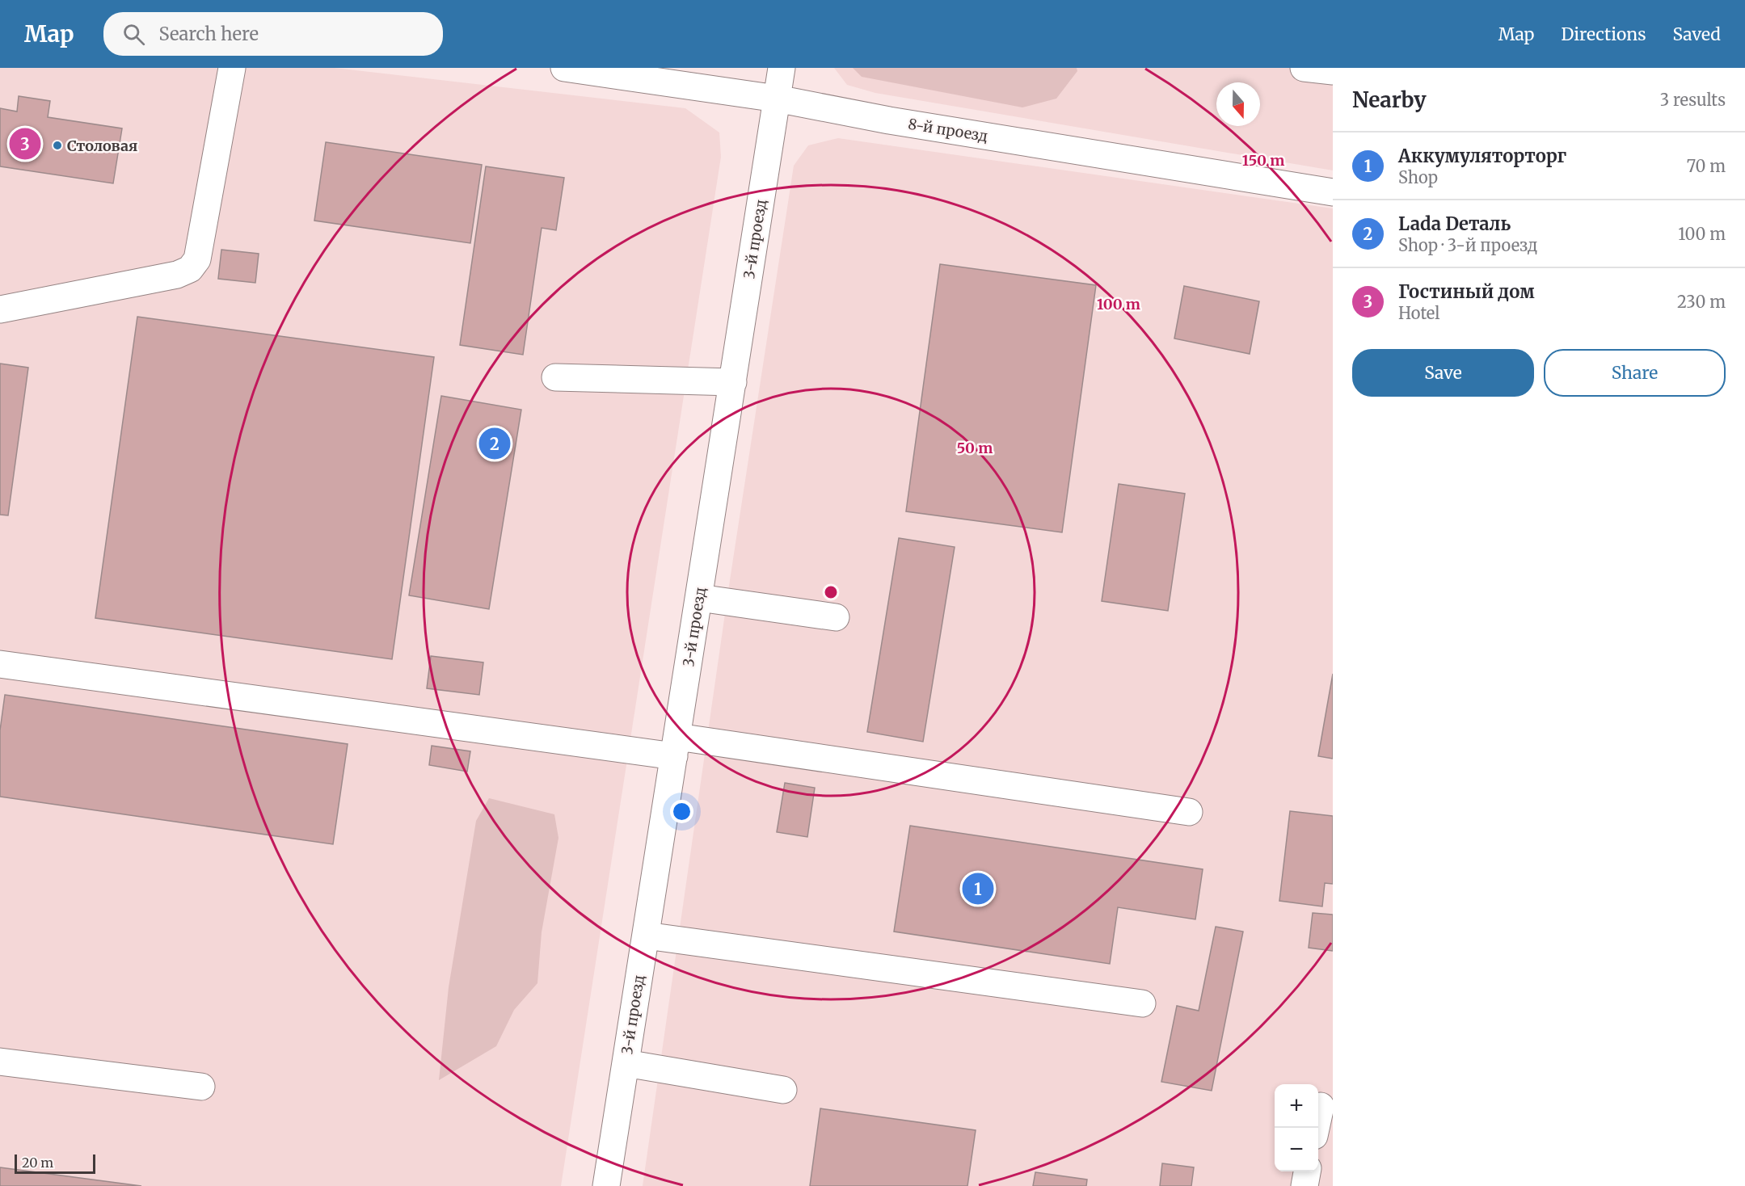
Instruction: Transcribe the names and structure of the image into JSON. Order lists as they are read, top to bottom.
{
  "streets": {
    "street": ["8-й проезд", "3-й проезд"]
  },
  "crossings": [
    ["8-й проезд", "3-й проезд"]
  ],
  "places": ["Столовая"],
  "scale_bar": "20 m",
  "north": "bottom",
  "page": {
    "header": "Map",
    "search": "Search here",
    "nav": ["Map", "Directions", "Saved"],
    "heading": ["Nearby", "3 results"],
    "pins": ["3", "2", "1"],
    "list": [
      {
        "mark": "1",
        "name": "Аккумуляторторг",
        "note": "Shop",
        "value": "70 m"
      },
      {
        "mark": "2",
        "name": "Lada Dеталь",
        "note": "Shop · 3-й проезд",
        "value": "100 m"
      },
      {
        "mark": "3",
        "name": "Гостиный дом",
        "note": "Hotel",
        "value": "230 m"
      }
    ],
    "buttons": ["Save", "Share"],
    "map_buttons": ["+", "−"],
    "scale": "20 m"
  },
  "rings": ["150 m", "100 m", "50 m"]
}
